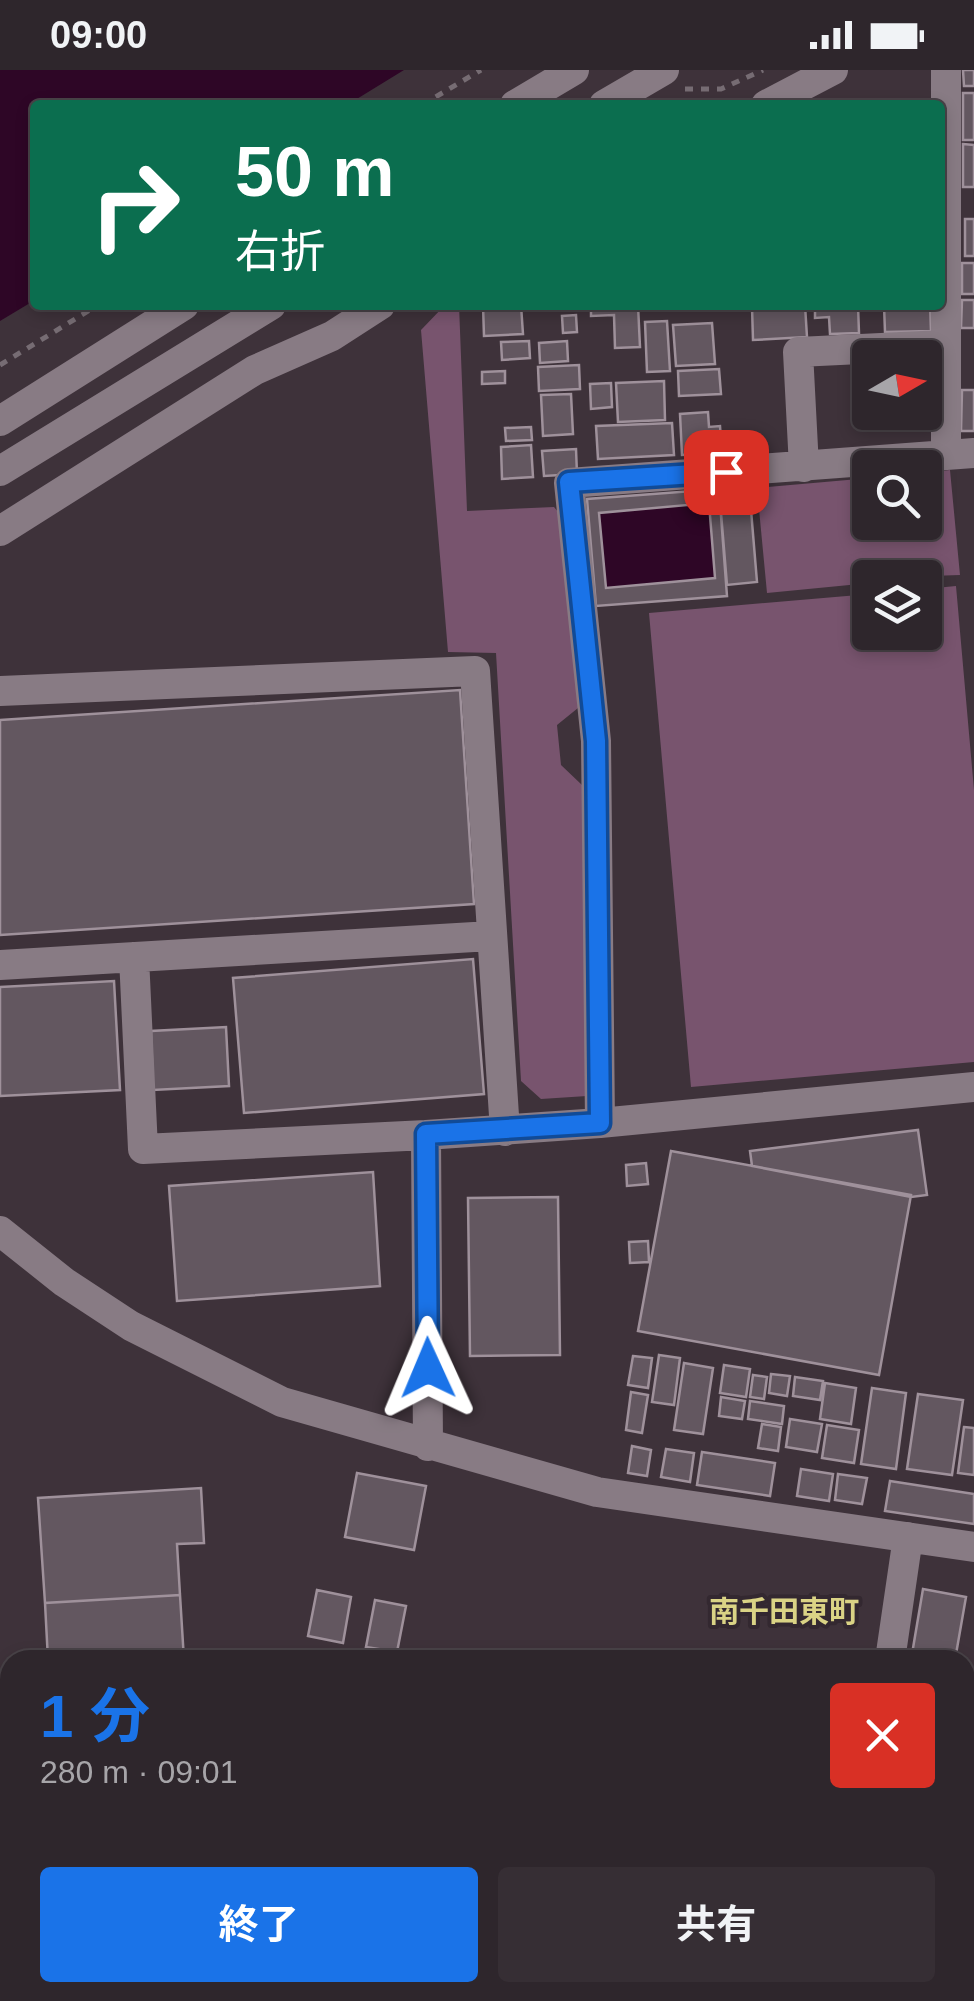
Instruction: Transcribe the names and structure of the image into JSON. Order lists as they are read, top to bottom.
{
  "districts": ["南千田東町"],
  "north": "right",
  "page": {
    "status": "09:00",
    "turn": ["50 m", "右折"],
    "heading": ["1 分", "280 m · 09:01"],
    "buttons": ["終了", "共有"]
  }
}
